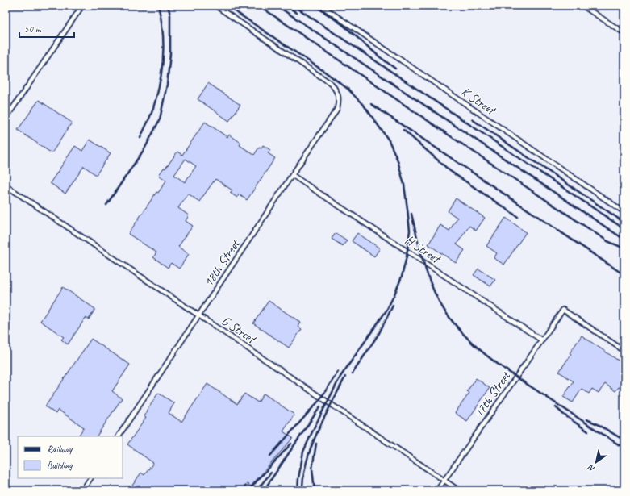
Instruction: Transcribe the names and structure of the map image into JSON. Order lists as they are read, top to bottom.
{
  "streets": {
    "lane": [
      "K Street",
      "H Street",
      "18th Street",
      "G Street",
      "17th Street"
    ]
  },
  "crossings": [
    ["H Street", "18th Street"],
    ["H Street", "17th Street"],
    ["18th Street", "G Street"],
    ["G Street", "17th Street"]
  ],
  "legend": ["Railway", "Building"],
  "scale_bar": "50 m",
  "north": "bottom left"
}
